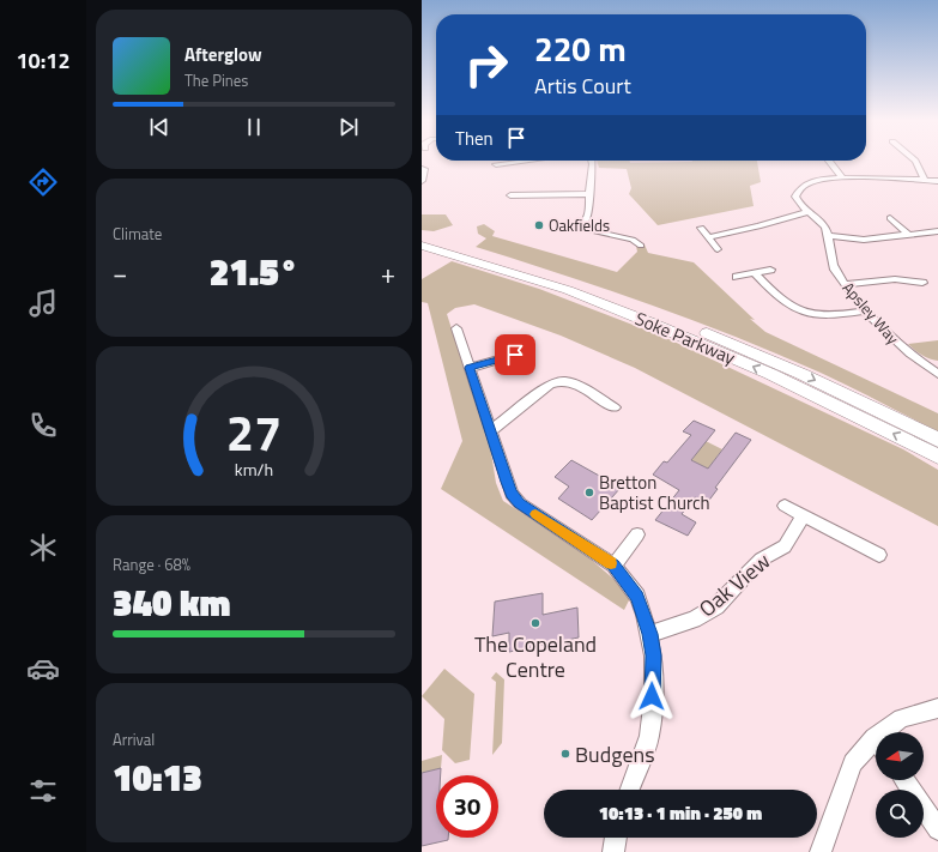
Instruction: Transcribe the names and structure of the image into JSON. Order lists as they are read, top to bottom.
{
  "streets": {
    "highway": ["Soke Parkway"],
    "street": ["Apsley Way", "Oak View"]
  },
  "places": [
    "Oakfields",
    "Bretton Baptist Church",
    "The Copeland Centre",
    "Budgens"
  ],
  "north": "left",
  "page": {
    "tabs": "10:12",
    "turn": ["220 m", "Artis Court"],
    "song": ["Afterglow", "The Pines"],
    "then": "Then",
    "tile": [
      "Climate",
      ["Range · 68%", "340 km"],
      ["Arrival", "10:13"]
    ],
    "heat": ["−", "21.5°", "+"],
    "limit": "30",
    "trip": "10:13 · 1 min · 250 m",
    "gauge": ["27", "km/h"]
  }
}
